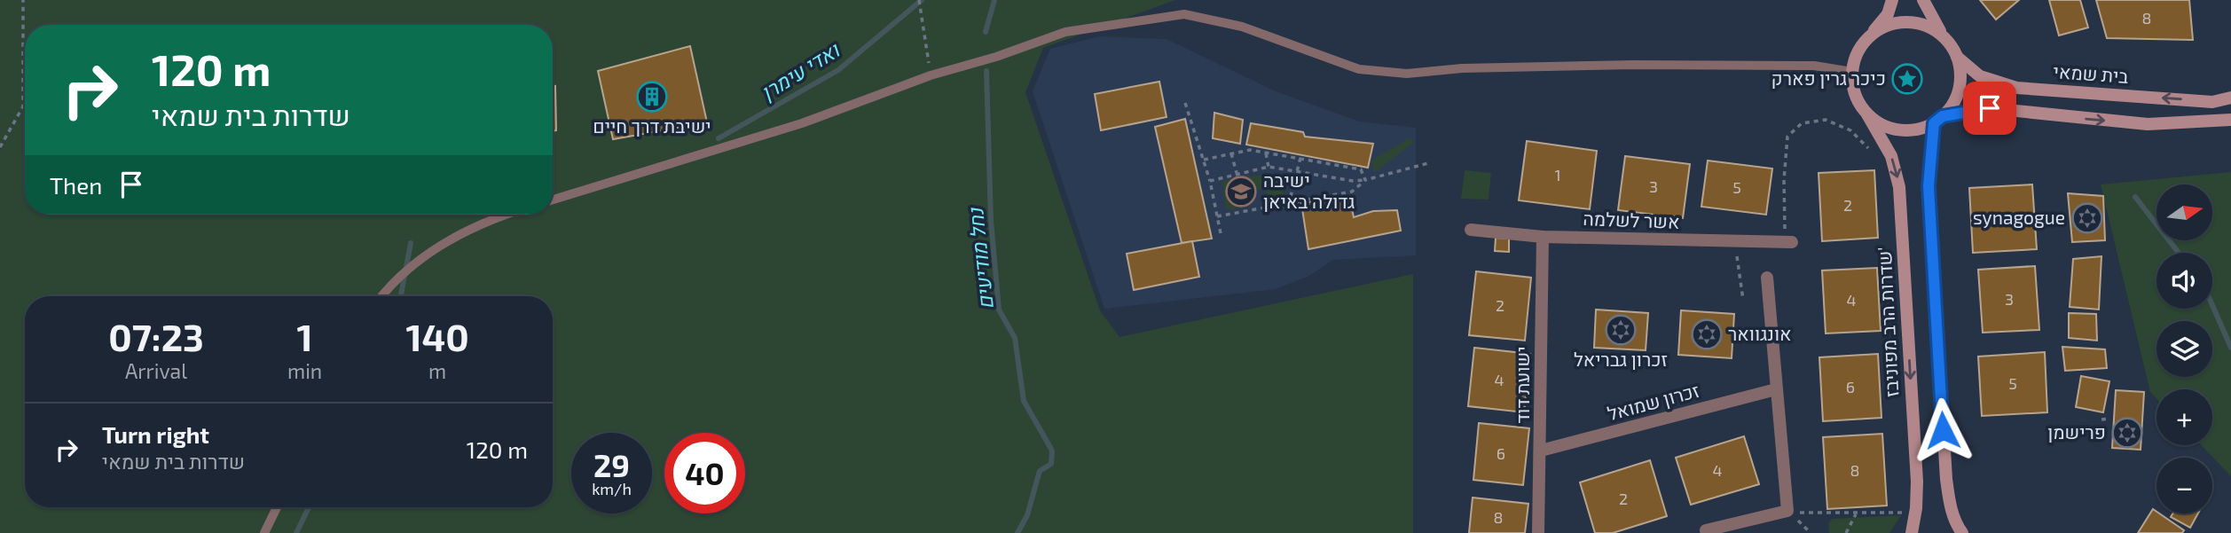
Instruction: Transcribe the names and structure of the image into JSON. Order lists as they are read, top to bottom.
{
  "streets": {
    "street": [
      "בית שמאי",
      "אשר לשלמה",
      "שדרות הרב מפוניבז'",
      "ישועת דוד",
      "זכרון שמואל"
    ]
  },
  "crossings": [
    ["בית שמאי", "שדרות הרב מפוניבז'"],
    ["אשר לשלמה", "ישועת דוד"],
    ["ישועת דוד", "זכרון שמואל"]
  ],
  "water": ["ואדי עימרן", "נחל מודיעים"],
  "places": {
    "place": ["כיכר גרין פארק"],
    "building": ["ישיבת דרך חיים"],
    "school or university": ["ישיבה גדולה באיאן"],
    "synagogue": [
      "synagogue",
      "זכרון גבריאל",
      "אונגוואר",
      "פרישמן"
    ]
  },
  "house_numbers": [
    "8",
    "1",
    "3",
    "5",
    "2",
    "3",
    "4",
    "2",
    "4",
    "5",
    "6",
    "6",
    "4",
    "8",
    "2",
    "8"
  ],
  "north": "right",
  "page": {
    "turn": ["120 m", "שדרות בית שמאי"],
    "then": "Then",
    "map_buttons": ["+", "−"],
    "eta": [
      "07:23",
      "Arrival",
      "1",
      "min",
      "140",
      "m"
    ],
    "list": [
      {
        "name": "Turn right",
        "note": "שדרות בית שמאי",
        "value": "120 m"
      }
    ],
    "speed": "29 km/h",
    "limit": "40"
  }
}
